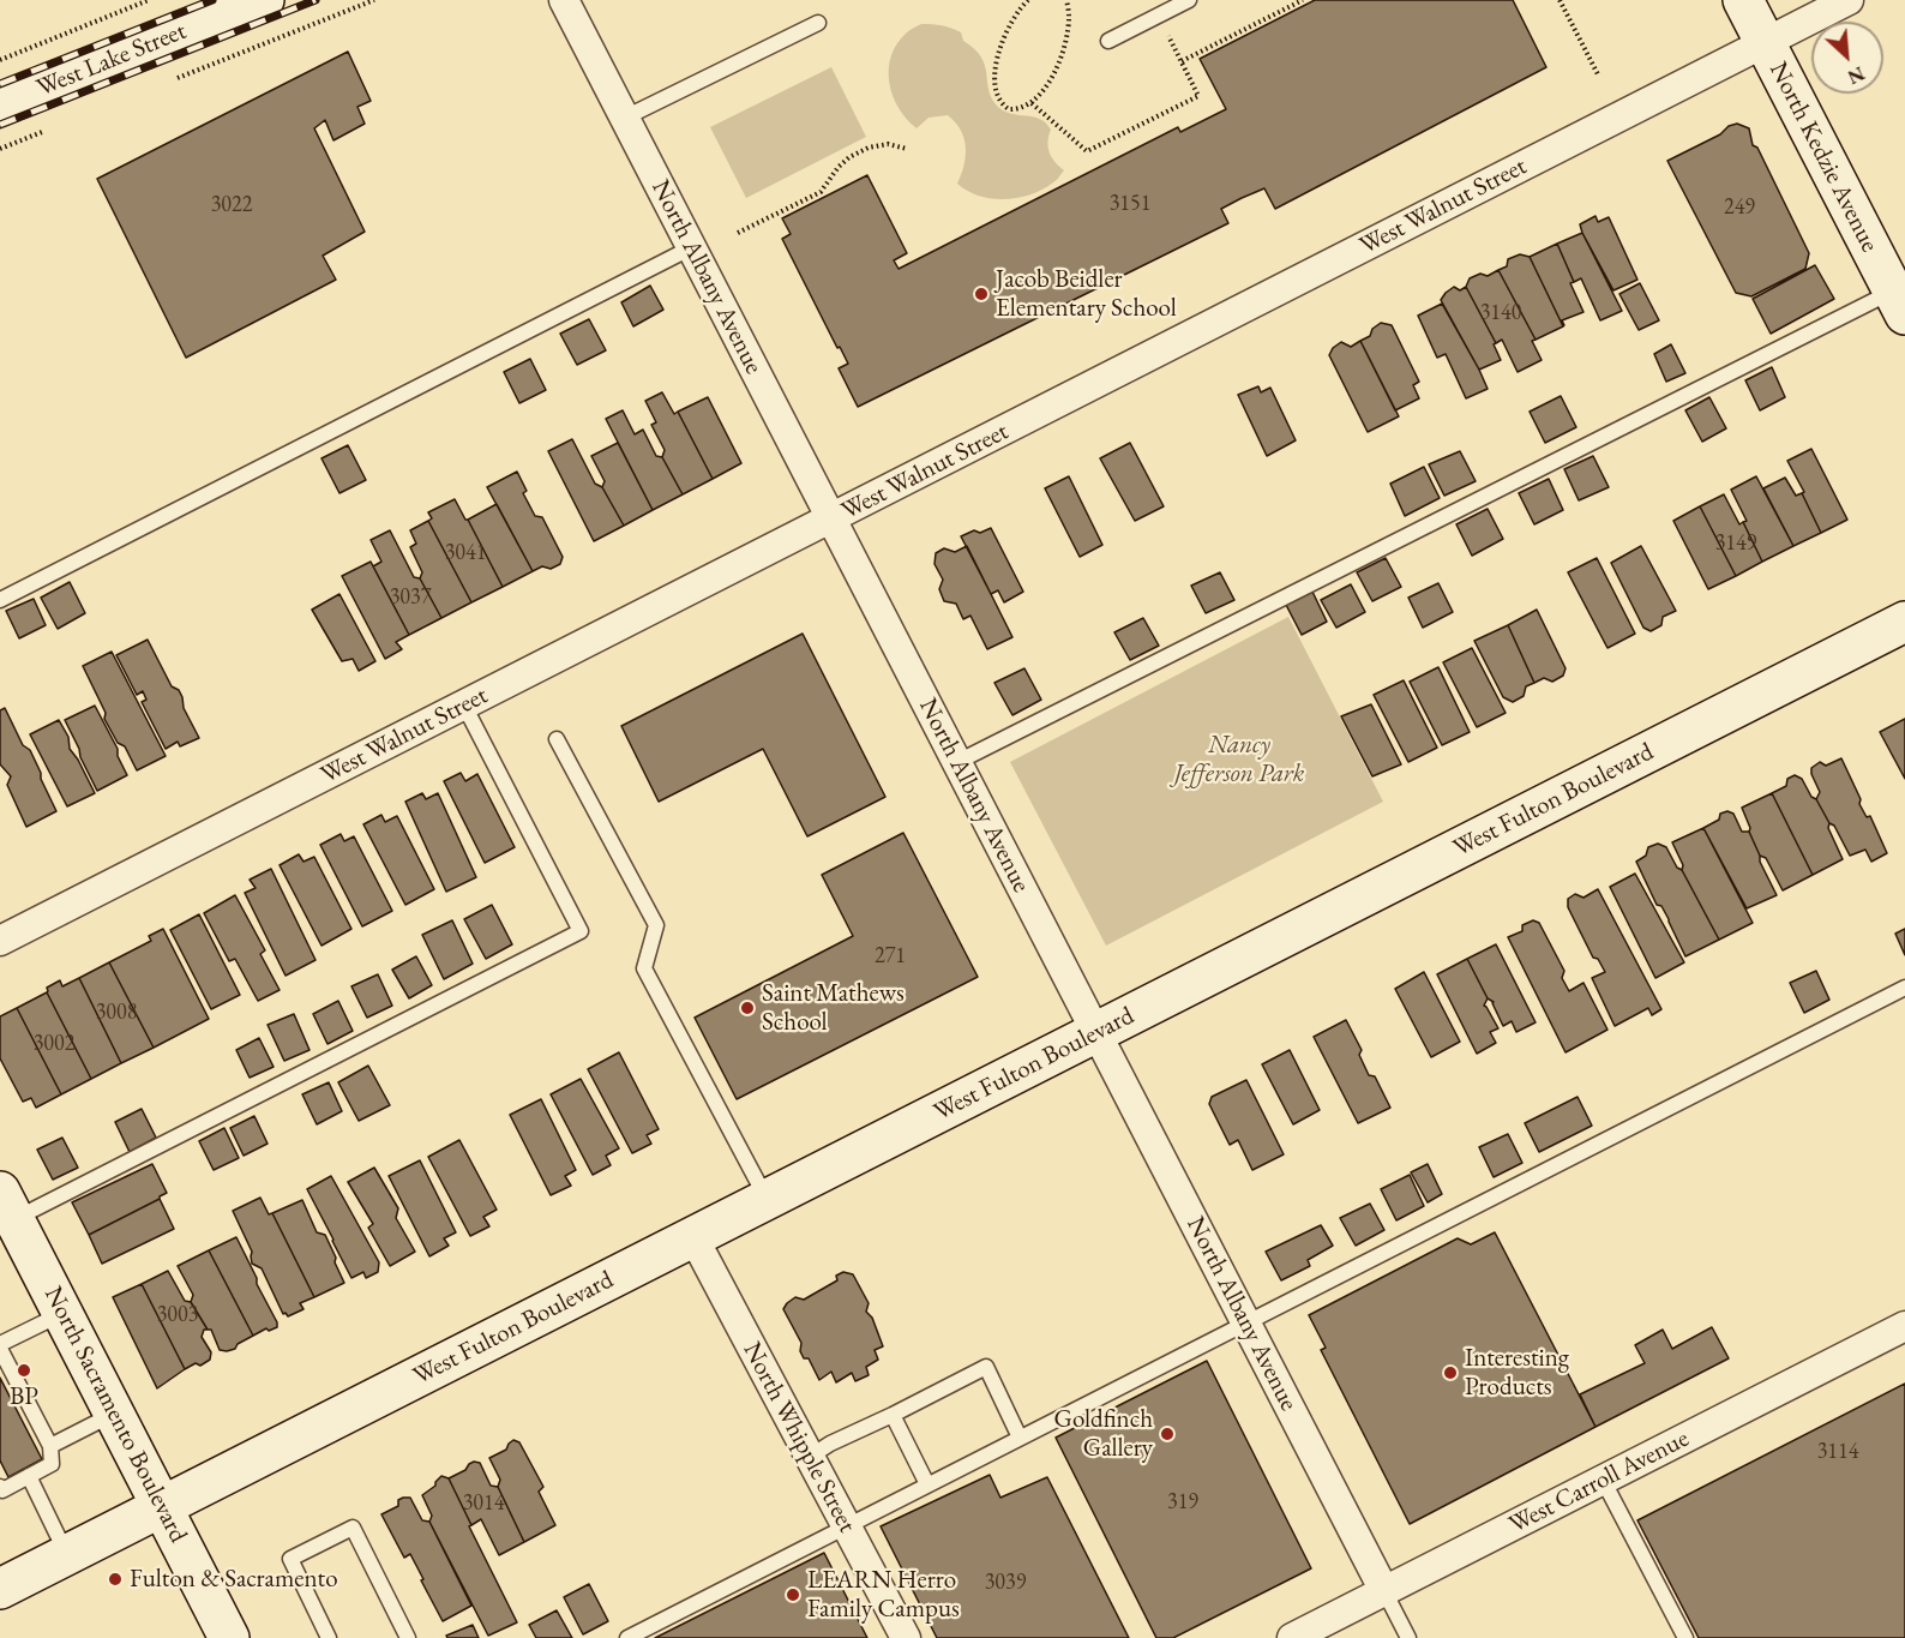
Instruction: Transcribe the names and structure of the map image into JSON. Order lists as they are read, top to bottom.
{
  "streets": {
    "street": [
      "West Lake Street",
      "North Kedzie Avenue",
      "West Walnut Street",
      "North Albany Avenue",
      "West Fulton Boulevard",
      "North Sacramento Boulevard",
      "North Whipple Street",
      "West Carroll Avenue"
    ]
  },
  "crossings": [
    ["North Kedzie Avenue", "West Walnut Street"],
    ["West Walnut Street", "North Albany Avenue"],
    ["North Albany Avenue", "West Fulton Boulevard"],
    ["North Albany Avenue", "West Carroll Avenue"],
    ["West Fulton Boulevard", "North Sacramento Boulevard"],
    ["West Fulton Boulevard", "North Whipple Street"]
  ],
  "parks": ["Nancy Jefferson Park"],
  "places": [
    "Jacob Beidler Elementary School",
    "Saint Mathews School",
    "BP",
    "Interesting Products",
    "Goldfinch Gallery",
    "Fulton & Sacramento",
    "LEARN Herro Family Campus"
  ],
  "house_numbers": [
    "3151",
    "3022",
    "249",
    "3140",
    "3149",
    "3041",
    "3037",
    "271",
    "3008",
    "3002",
    "3003",
    "3114",
    "319",
    "3014",
    "3039"
  ],
  "north": "bottom right"
}
